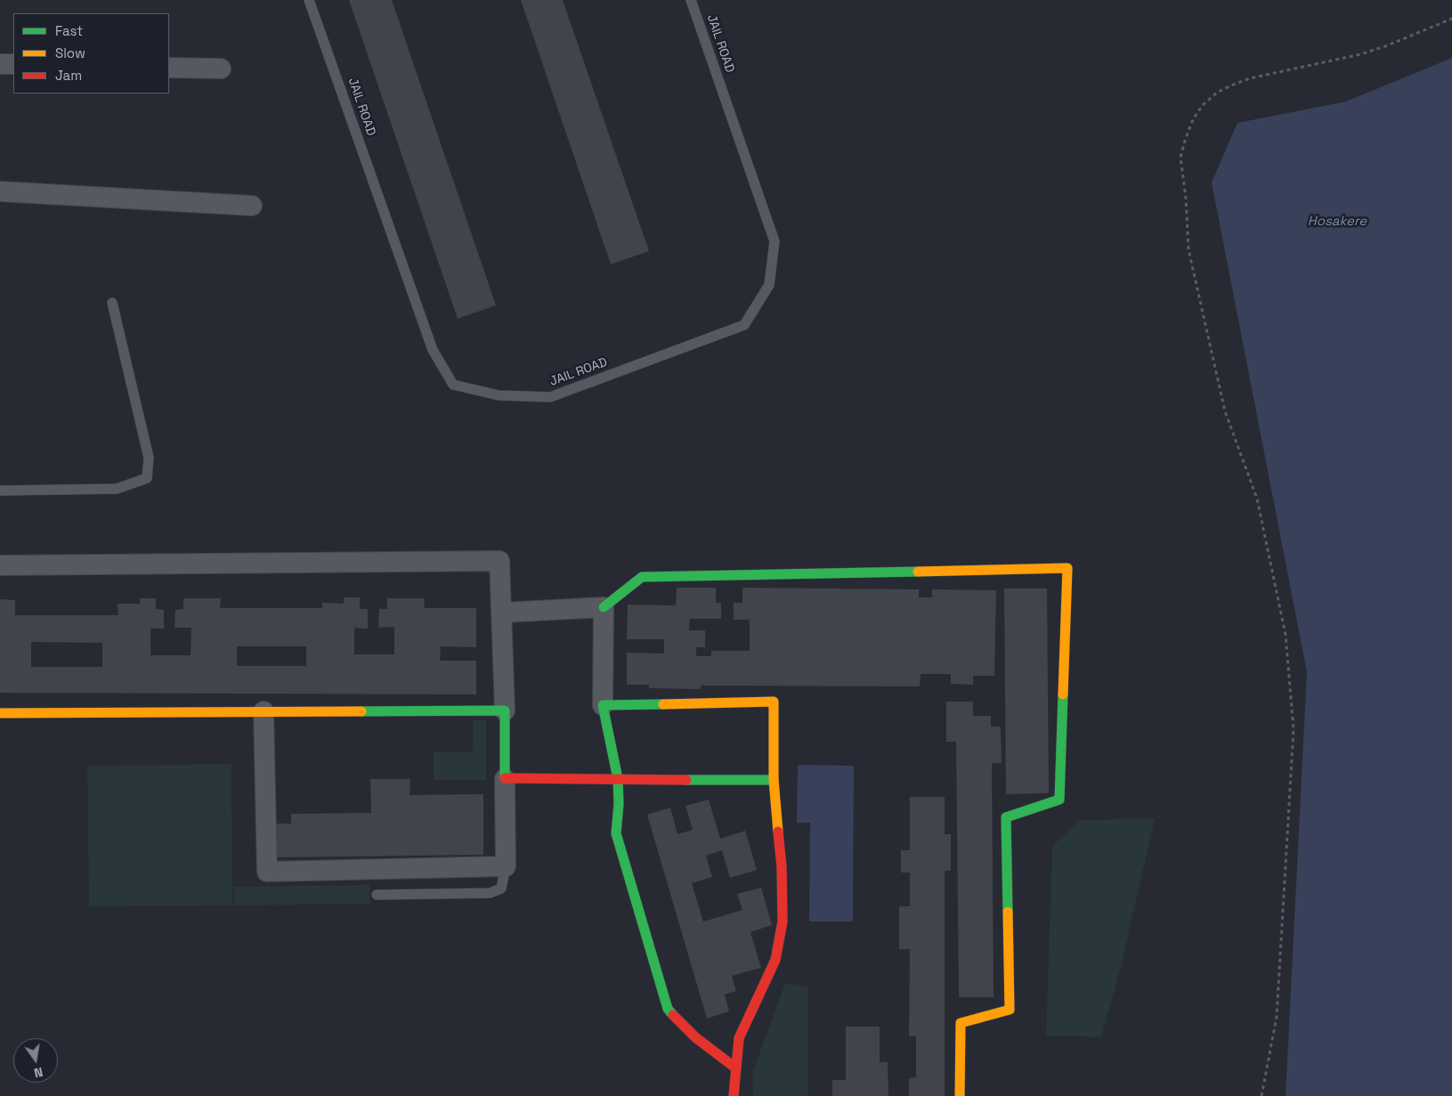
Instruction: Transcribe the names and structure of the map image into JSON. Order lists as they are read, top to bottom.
{
  "streets": {
    "lane": ["JAIL ROAD"]
  },
  "water": ["Hosakere"],
  "legend": ["Fast", "Slow", "Jam"],
  "north": "bottom"
}
